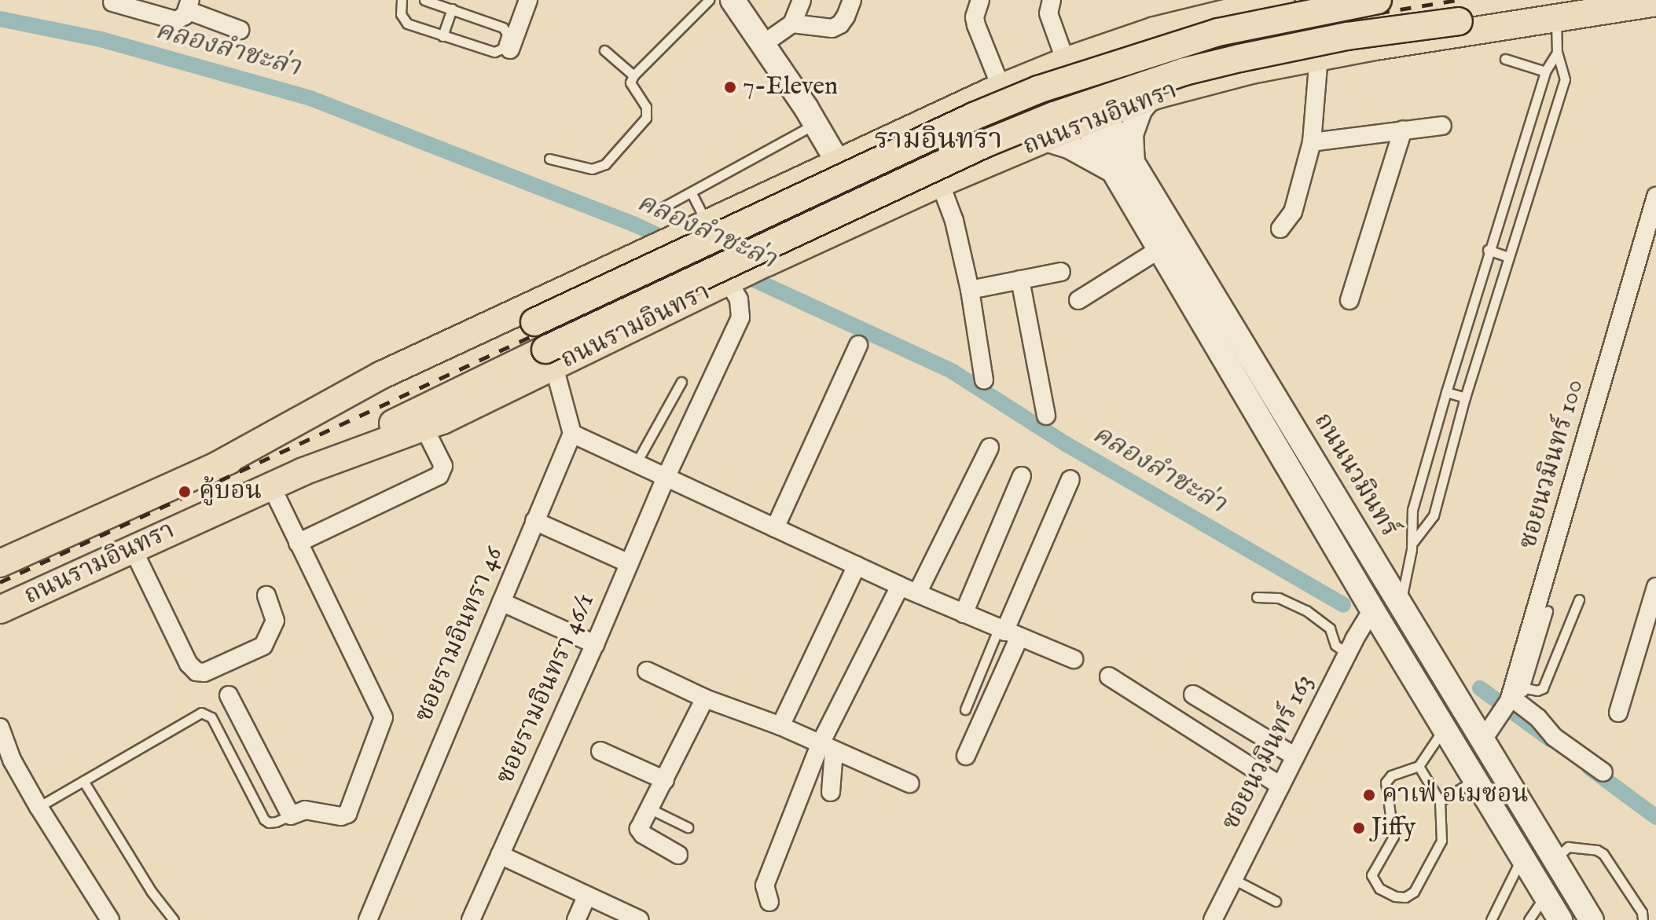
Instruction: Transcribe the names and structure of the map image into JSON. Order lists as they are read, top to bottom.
{
  "streets": {
    "main road": ["ถนนรามอินทรา", "ถนนนวมินทร์"],
    "street": [
      "ซอยนวมินทร์ 100",
      "ซอยรามอินทรา 46",
      "ซอยรามอินทรา 46/1",
      "ซอยนวมินทร์ 163"
    ]
  },
  "crossings": [
    ["ถนนรามอินทรา", "ถนนนวมินทร์"],
    ["ถนนรามอินทรา", "ซอยรามอินทรา 46/1"],
    ["ซอยนวมินทร์ 100", "ถนนนวมินทร์"],
    ["ถนนนวมินทร์", "ซอยนวมินทร์ 163"]
  ],
  "districts": ["รามอินทรา"],
  "water": ["คลองลำชะล่า"],
  "places": [
    "7-Eleven",
    "คู้บอน",
    "คาเฟ่ อเมซอน",
    "Jiffy"
  ]
}
